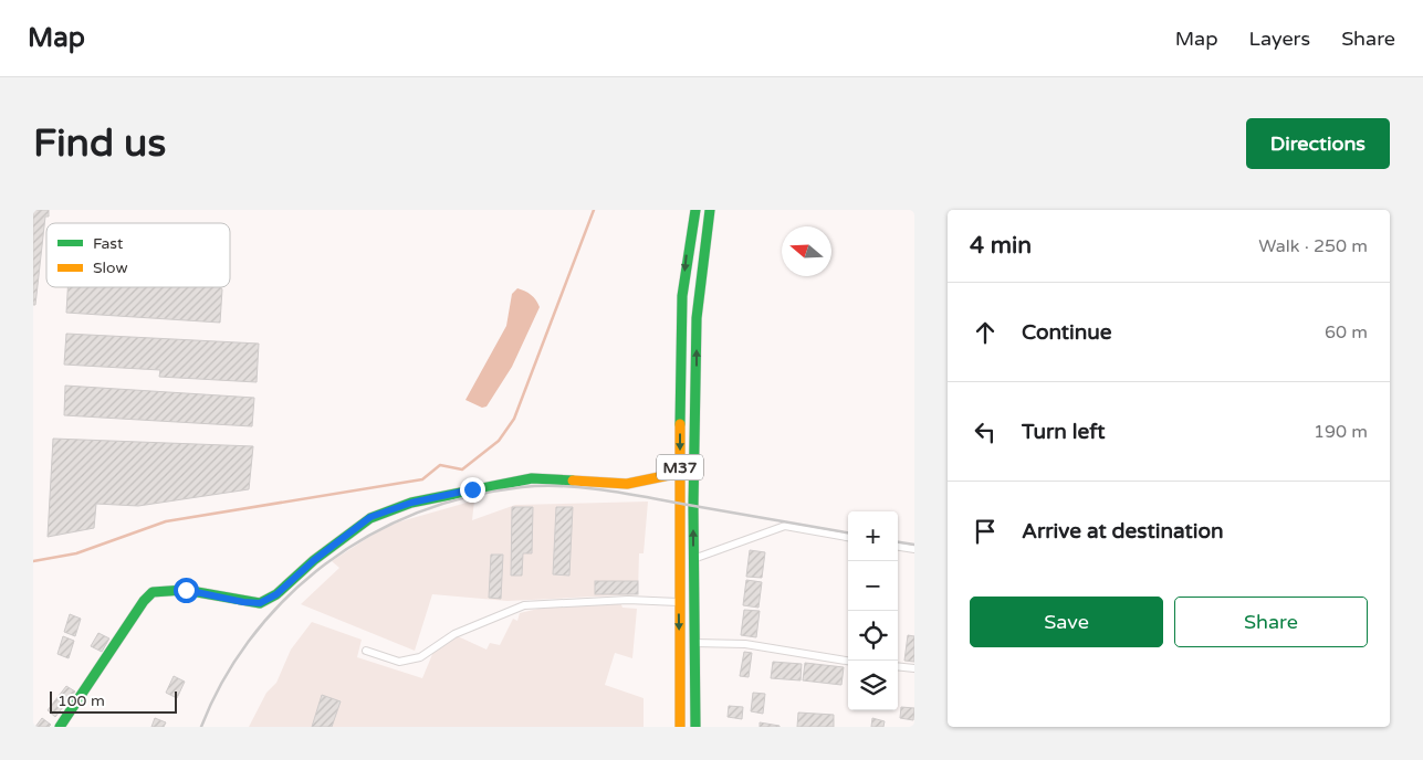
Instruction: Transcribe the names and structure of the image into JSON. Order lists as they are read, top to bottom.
{
  "streets": {
    "main road": ["M37"]
  },
  "legend": ["Fast", "Slow"],
  "scale_bar": "100 m",
  "north": "left",
  "page": {
    "header": "Map",
    "nav": ["Map", "Layers", "Share"],
    "buttons": [
      "Directions",
      ["Save", "Share"]
    ],
    "title": "Find us",
    "heading": ["4 min", "Walk · 250 m"],
    "list": [
      ["Continue", "60 m"],
      ["Turn left", "190 m"],
      "Arrive at destination"
    ],
    "map_buttons": ["+", "−"],
    "scale": "100 m"
  }
}
